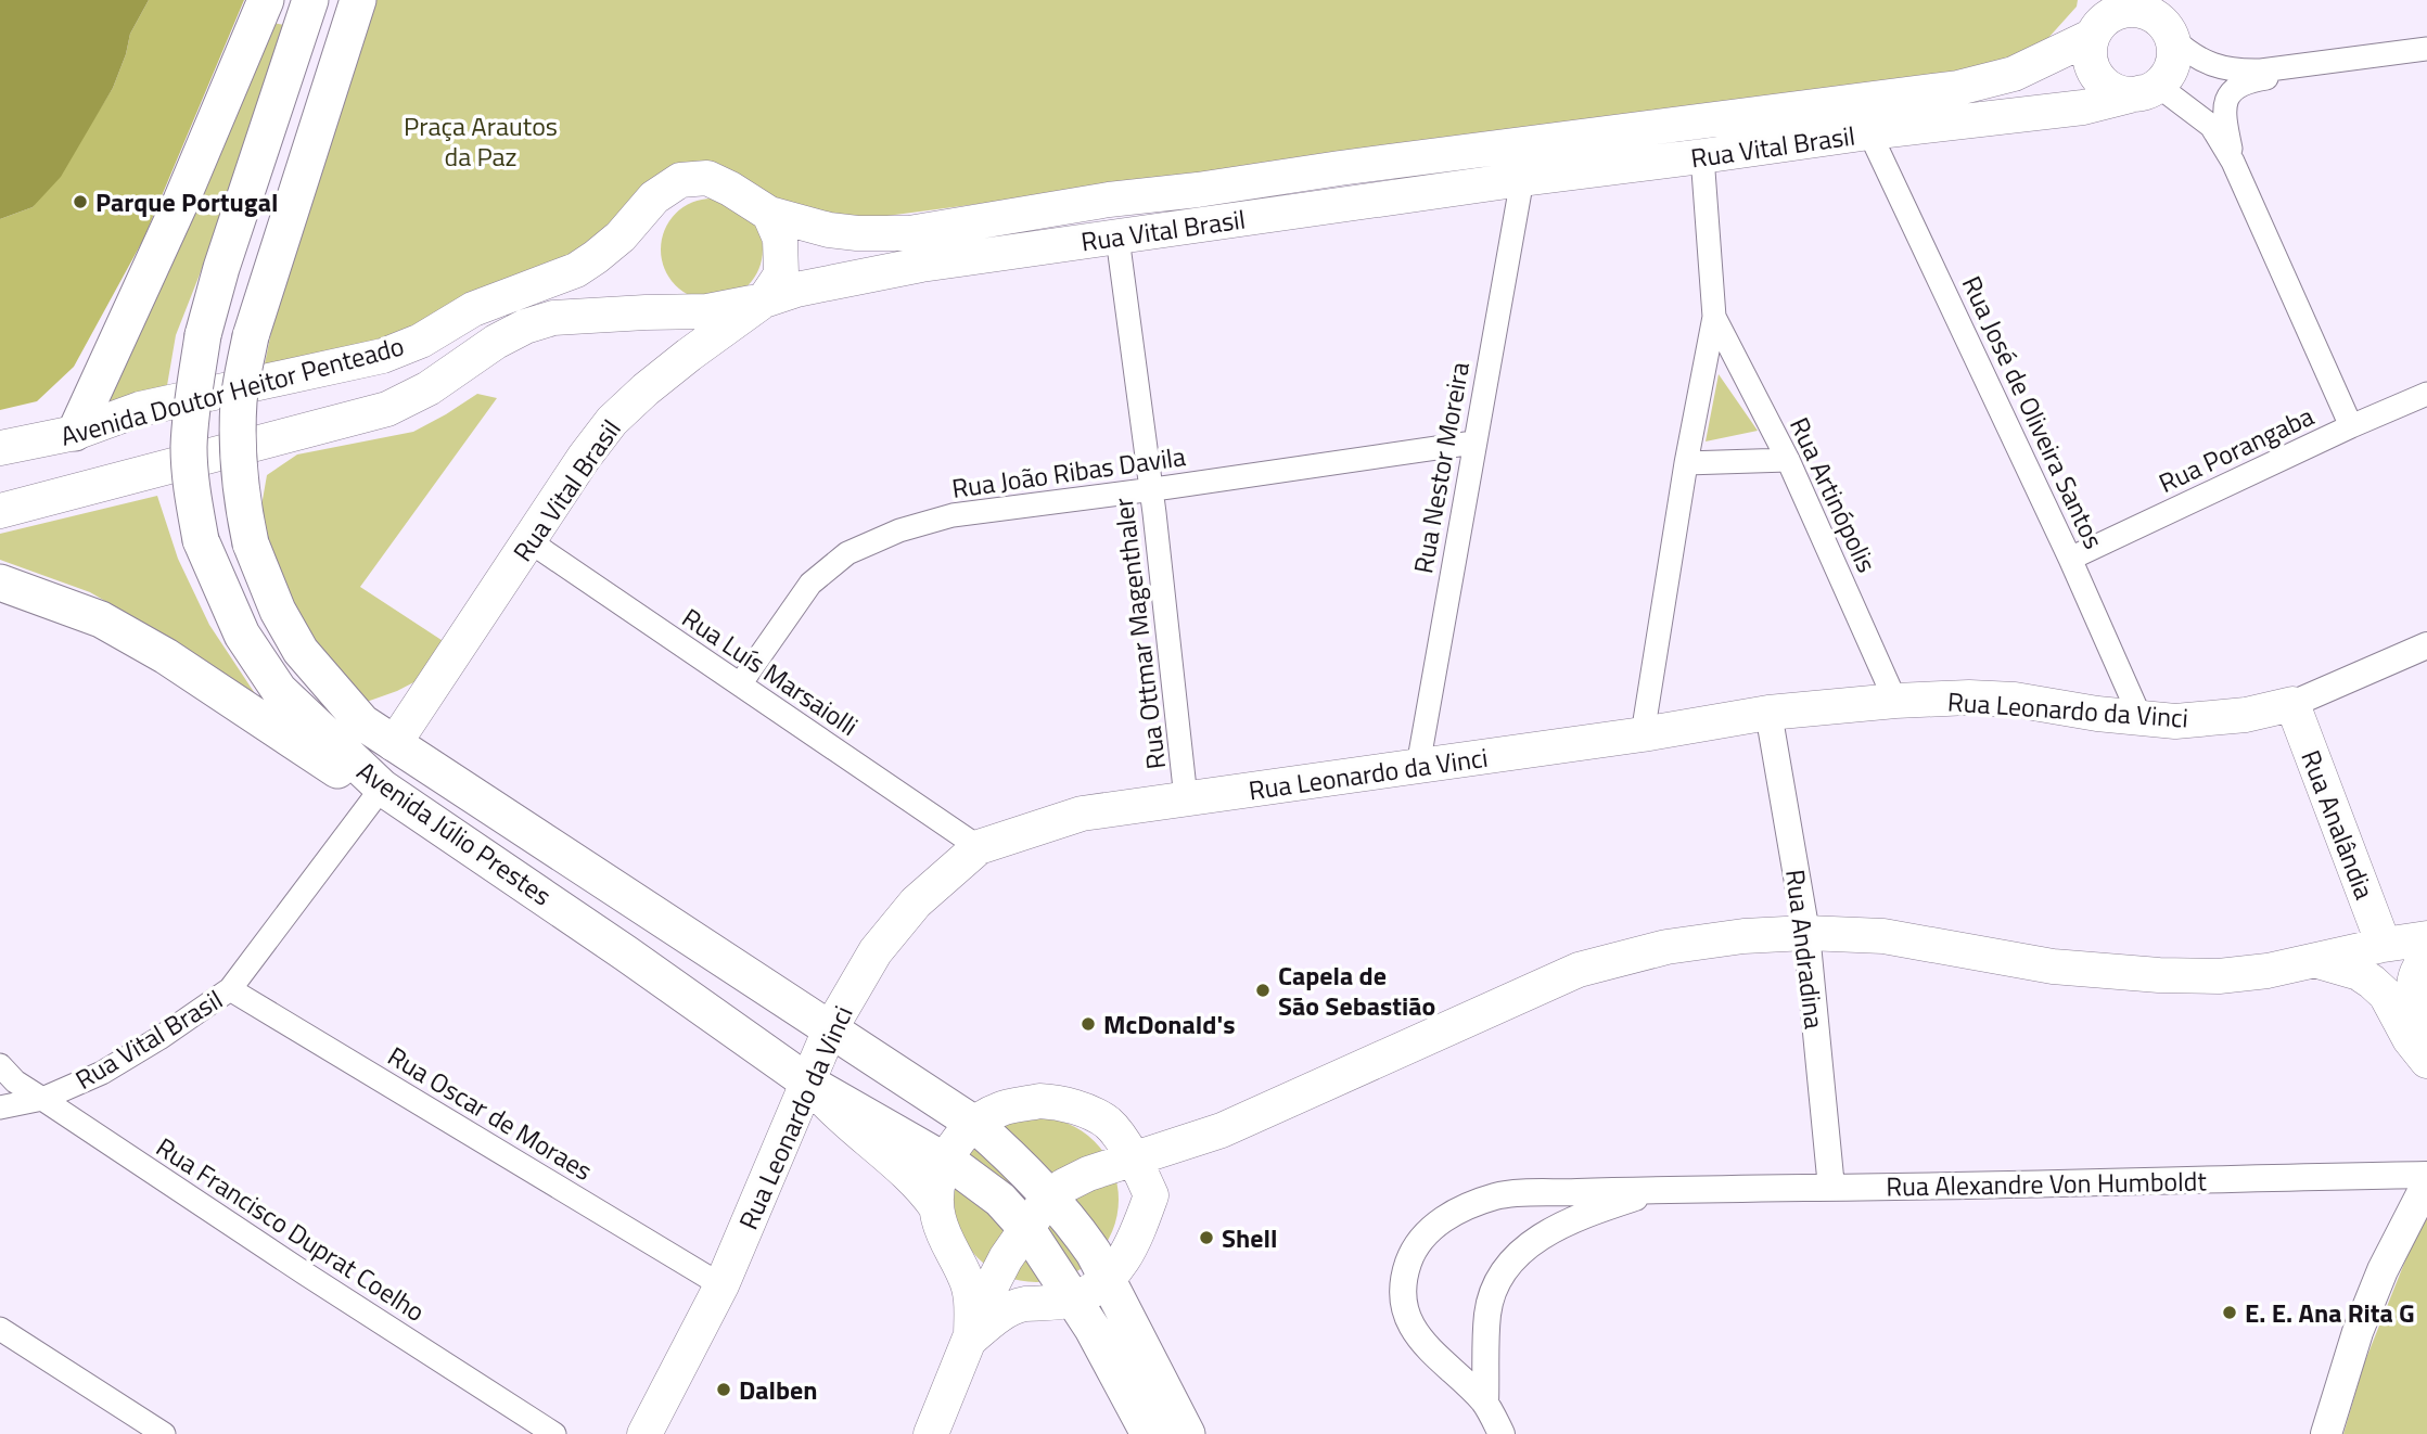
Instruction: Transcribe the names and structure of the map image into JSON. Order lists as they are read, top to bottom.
{
  "streets": {
    "highway": ["Avenida Júlio Prestes"],
    "main road": [
      "Rua Vital Brasil",
      "Avenida Doutor Heitor Penteado",
      "Rua Leonardo da Vinci",
      "Rua Analândia"
    ],
    "street": [
      "Rua José de Oliveira Santos",
      "Rua Porangaba",
      "Rua Nestor Moreira",
      "Rua João Ribas Davila",
      "Rua Artinópolis",
      "Rua Ottmar Magenthaler",
      "Rua Luís Marsaiolli",
      "Rua Andradina",
      "Rua Oscar de Moraes",
      "Rua Alexandre Von Humboldt",
      "Rua Francisco Duprat Coelho"
    ]
  },
  "crossings": [
    ["Rua Vital Brasil", "Avenida Doutor Heitor Penteado"],
    ["Rua Vital Brasil", "Rua José de Oliveira Santos"],
    ["Rua Vital Brasil", "Rua Nestor Moreira"],
    ["Rua Vital Brasil", "Rua Ottmar Magenthaler"],
    ["Rua Vital Brasil", "Rua Luís Marsaiolli"],
    ["Rua Vital Brasil", "Avenida Júlio Prestes"],
    ["Rua Vital Brasil", "Rua Oscar de Moraes"],
    ["Rua Vital Brasil", "Rua Francisco Duprat Coelho"],
    ["Rua José de Oliveira Santos", "Rua Porangaba"],
    ["Rua José de Oliveira Santos", "Rua Leonardo da Vinci"],
    ["Rua Nestor Moreira", "Rua João Ribas Davila"],
    ["Rua Nestor Moreira", "Rua Leonardo da Vinci"],
    ["Rua João Ribas Davila", "Rua Ottmar Magenthaler"],
    ["Rua João Ribas Davila", "Rua Luís Marsaiolli"],
    ["Rua Artinópolis", "Rua Leonardo da Vinci"],
    ["Rua Ottmar Magenthaler", "Rua Leonardo da Vinci"],
    ["Rua Luís Marsaiolli", "Rua Leonardo da Vinci"],
    ["Rua Leonardo da Vinci", "Rua Analândia"],
    ["Rua Leonardo da Vinci", "Avenida Júlio Prestes"],
    ["Rua Leonardo da Vinci", "Rua Andradina"],
    ["Rua Leonardo da Vinci", "Rua Oscar de Moraes"],
    ["Rua Andradina", "Rua Alexandre Von Humboldt"]
  ],
  "parks": ["Praça Arautos da Paz"],
  "places": [
    "Parque Portugal",
    "Capela de São Sebastião",
    "McDonald's",
    "Shell",
    "E. E. Ana Rita G",
    "Dalben"
  ]
}
